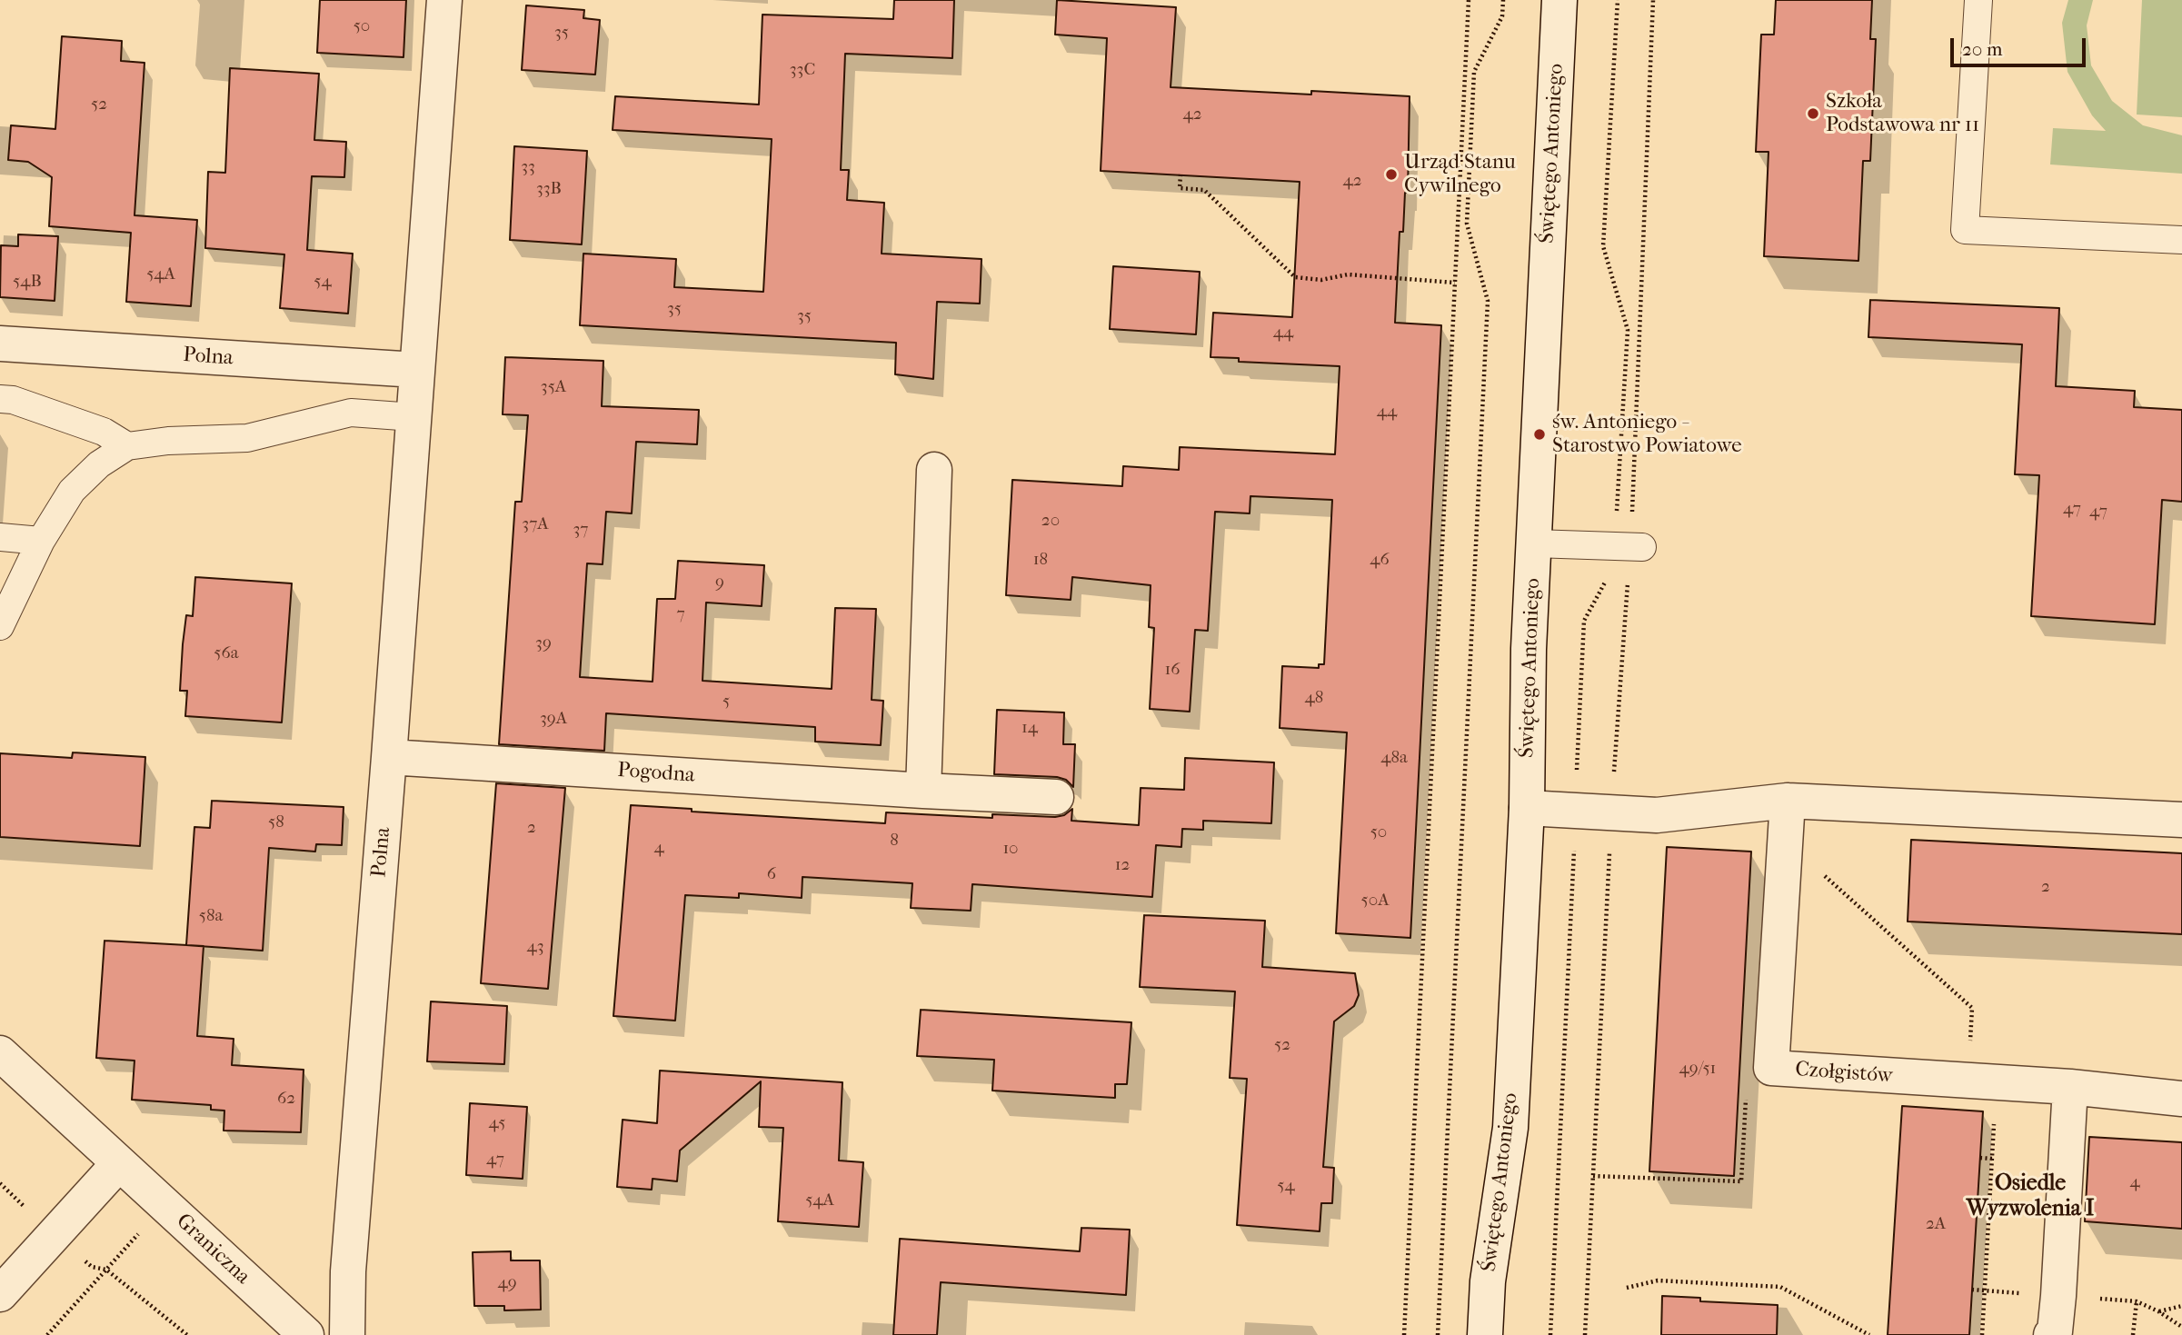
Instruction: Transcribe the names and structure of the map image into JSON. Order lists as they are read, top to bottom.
{
  "streets": {
    "street": [
      "Świętego Antoniego",
      "Polna",
      "Pogodna",
      "Czołgistów",
      "Graniczna"
    ]
  },
  "crossings": [
    ["Polna", "Pogodna"]
  ],
  "districts": ["Osiedle Wyzwolenia I"],
  "places": ["Szkoła Podstawowa nr 11", "Urząd Stanu Cywilnego", "św. Antoniego - Starostwo Powiatowe"],
  "house_numbers": [
    "50",
    "35",
    "33C",
    "52",
    "42",
    "33",
    "42",
    "33B",
    "54A",
    "54B",
    "54",
    "35",
    "35",
    "44",
    "35A",
    "44",
    "47",
    "47",
    "20",
    "37A",
    "37",
    "18",
    "46",
    "9",
    "7",
    "39",
    "56a",
    "16",
    "48",
    "5",
    "39A",
    "14",
    "48a",
    "58",
    "2",
    "50",
    "8",
    "4",
    "10",
    "12",
    "6",
    "2",
    "50A",
    "58a",
    "43",
    "52",
    "49/51",
    "62",
    "45",
    "47",
    "4",
    "54",
    "54A",
    "2A",
    "49"
  ],
  "scale_bar": "20 m"
}
